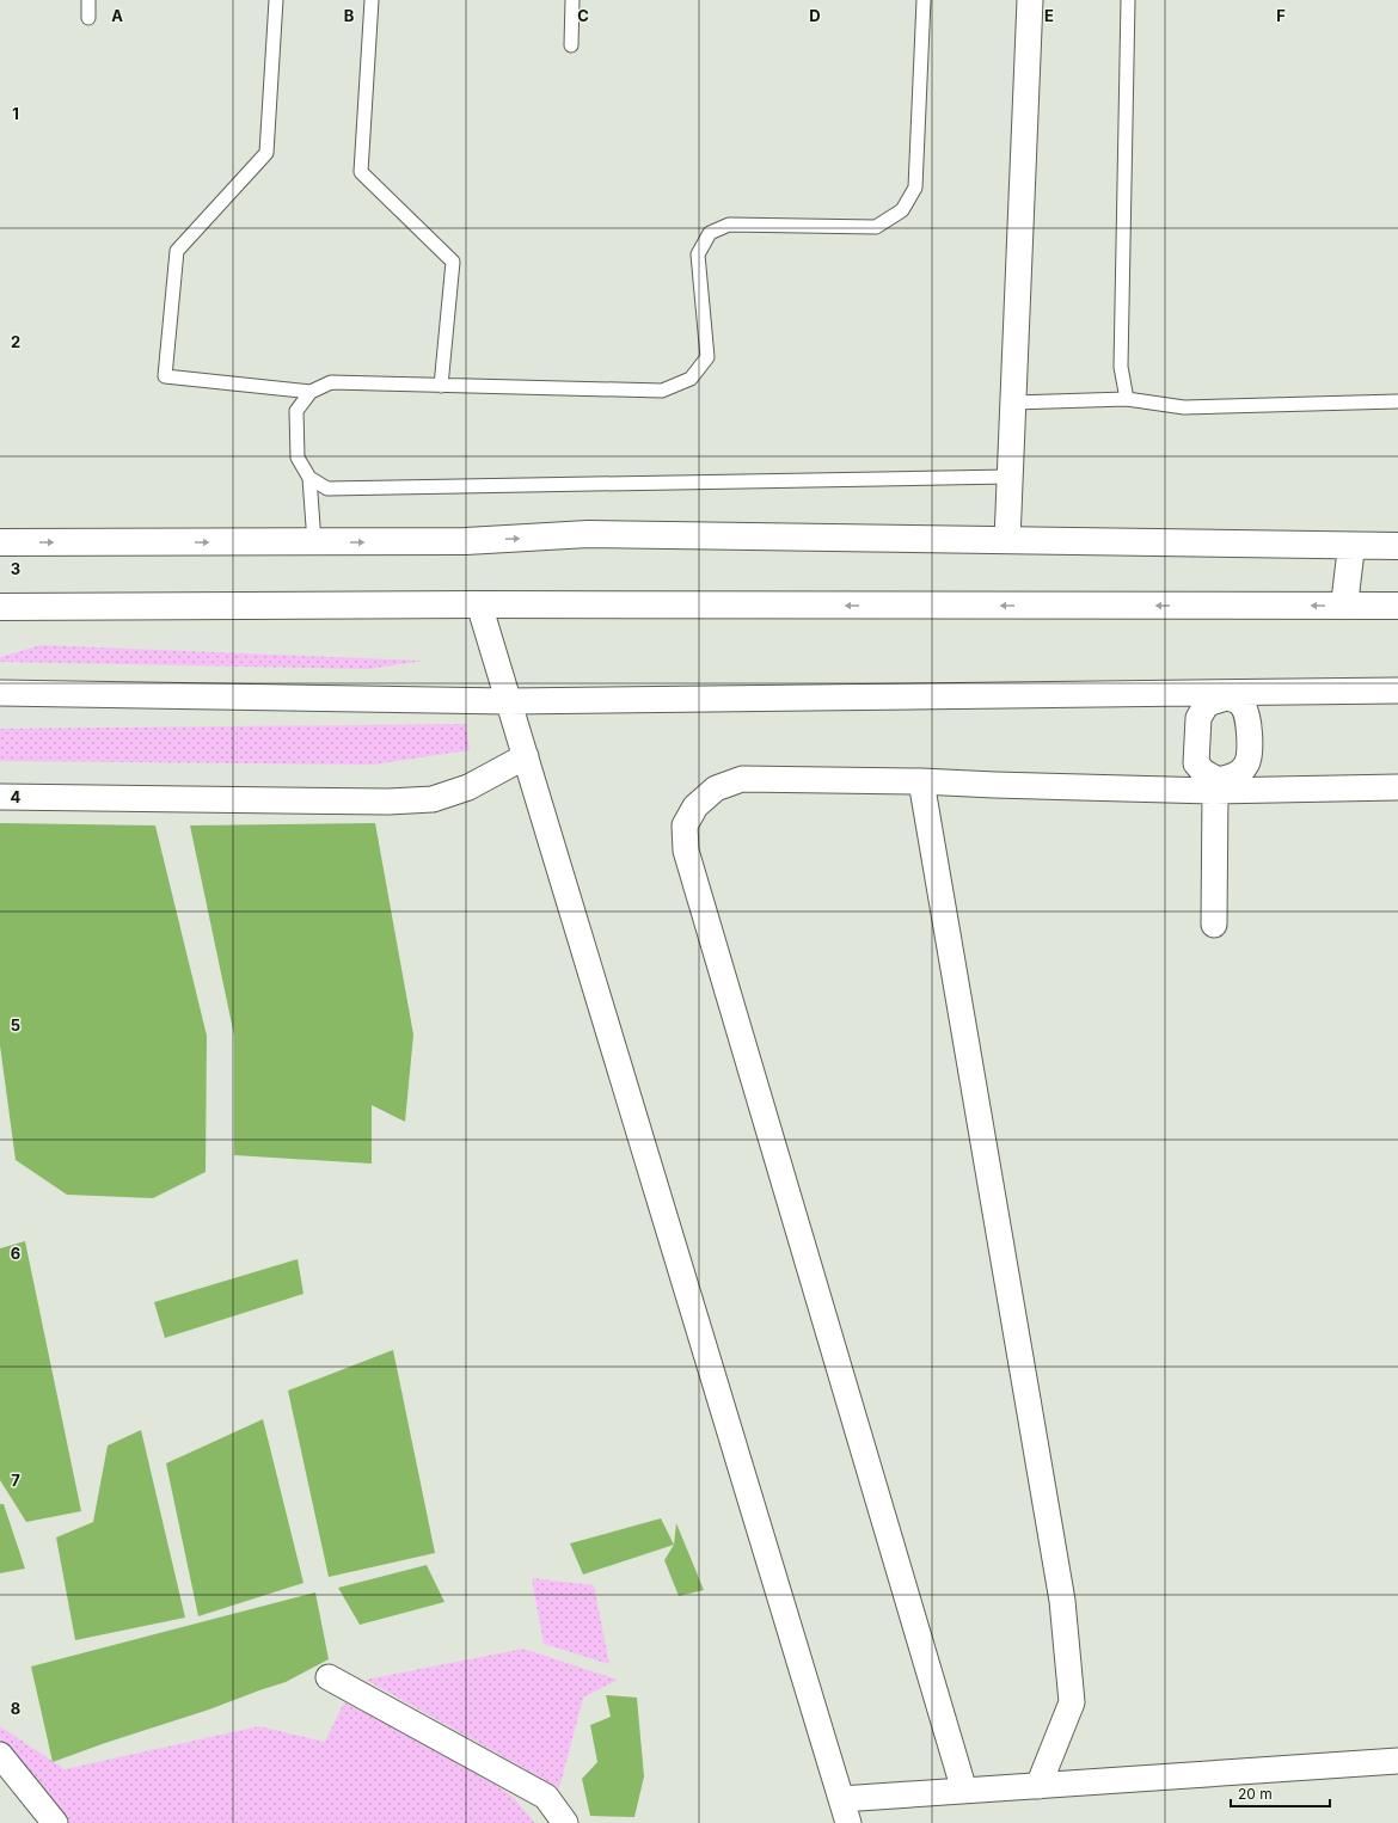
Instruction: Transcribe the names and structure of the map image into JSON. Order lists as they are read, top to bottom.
{
  "scale_bar": "20 m",
  "grid": {
    "columns": [
      "A",
      "B",
      "C",
      "D",
      "E",
      "F"
    ],
    "rows": [
      "1",
      "2",
      "3",
      "4",
      "5",
      "6",
      "7",
      "8"
    ]
  }
}
